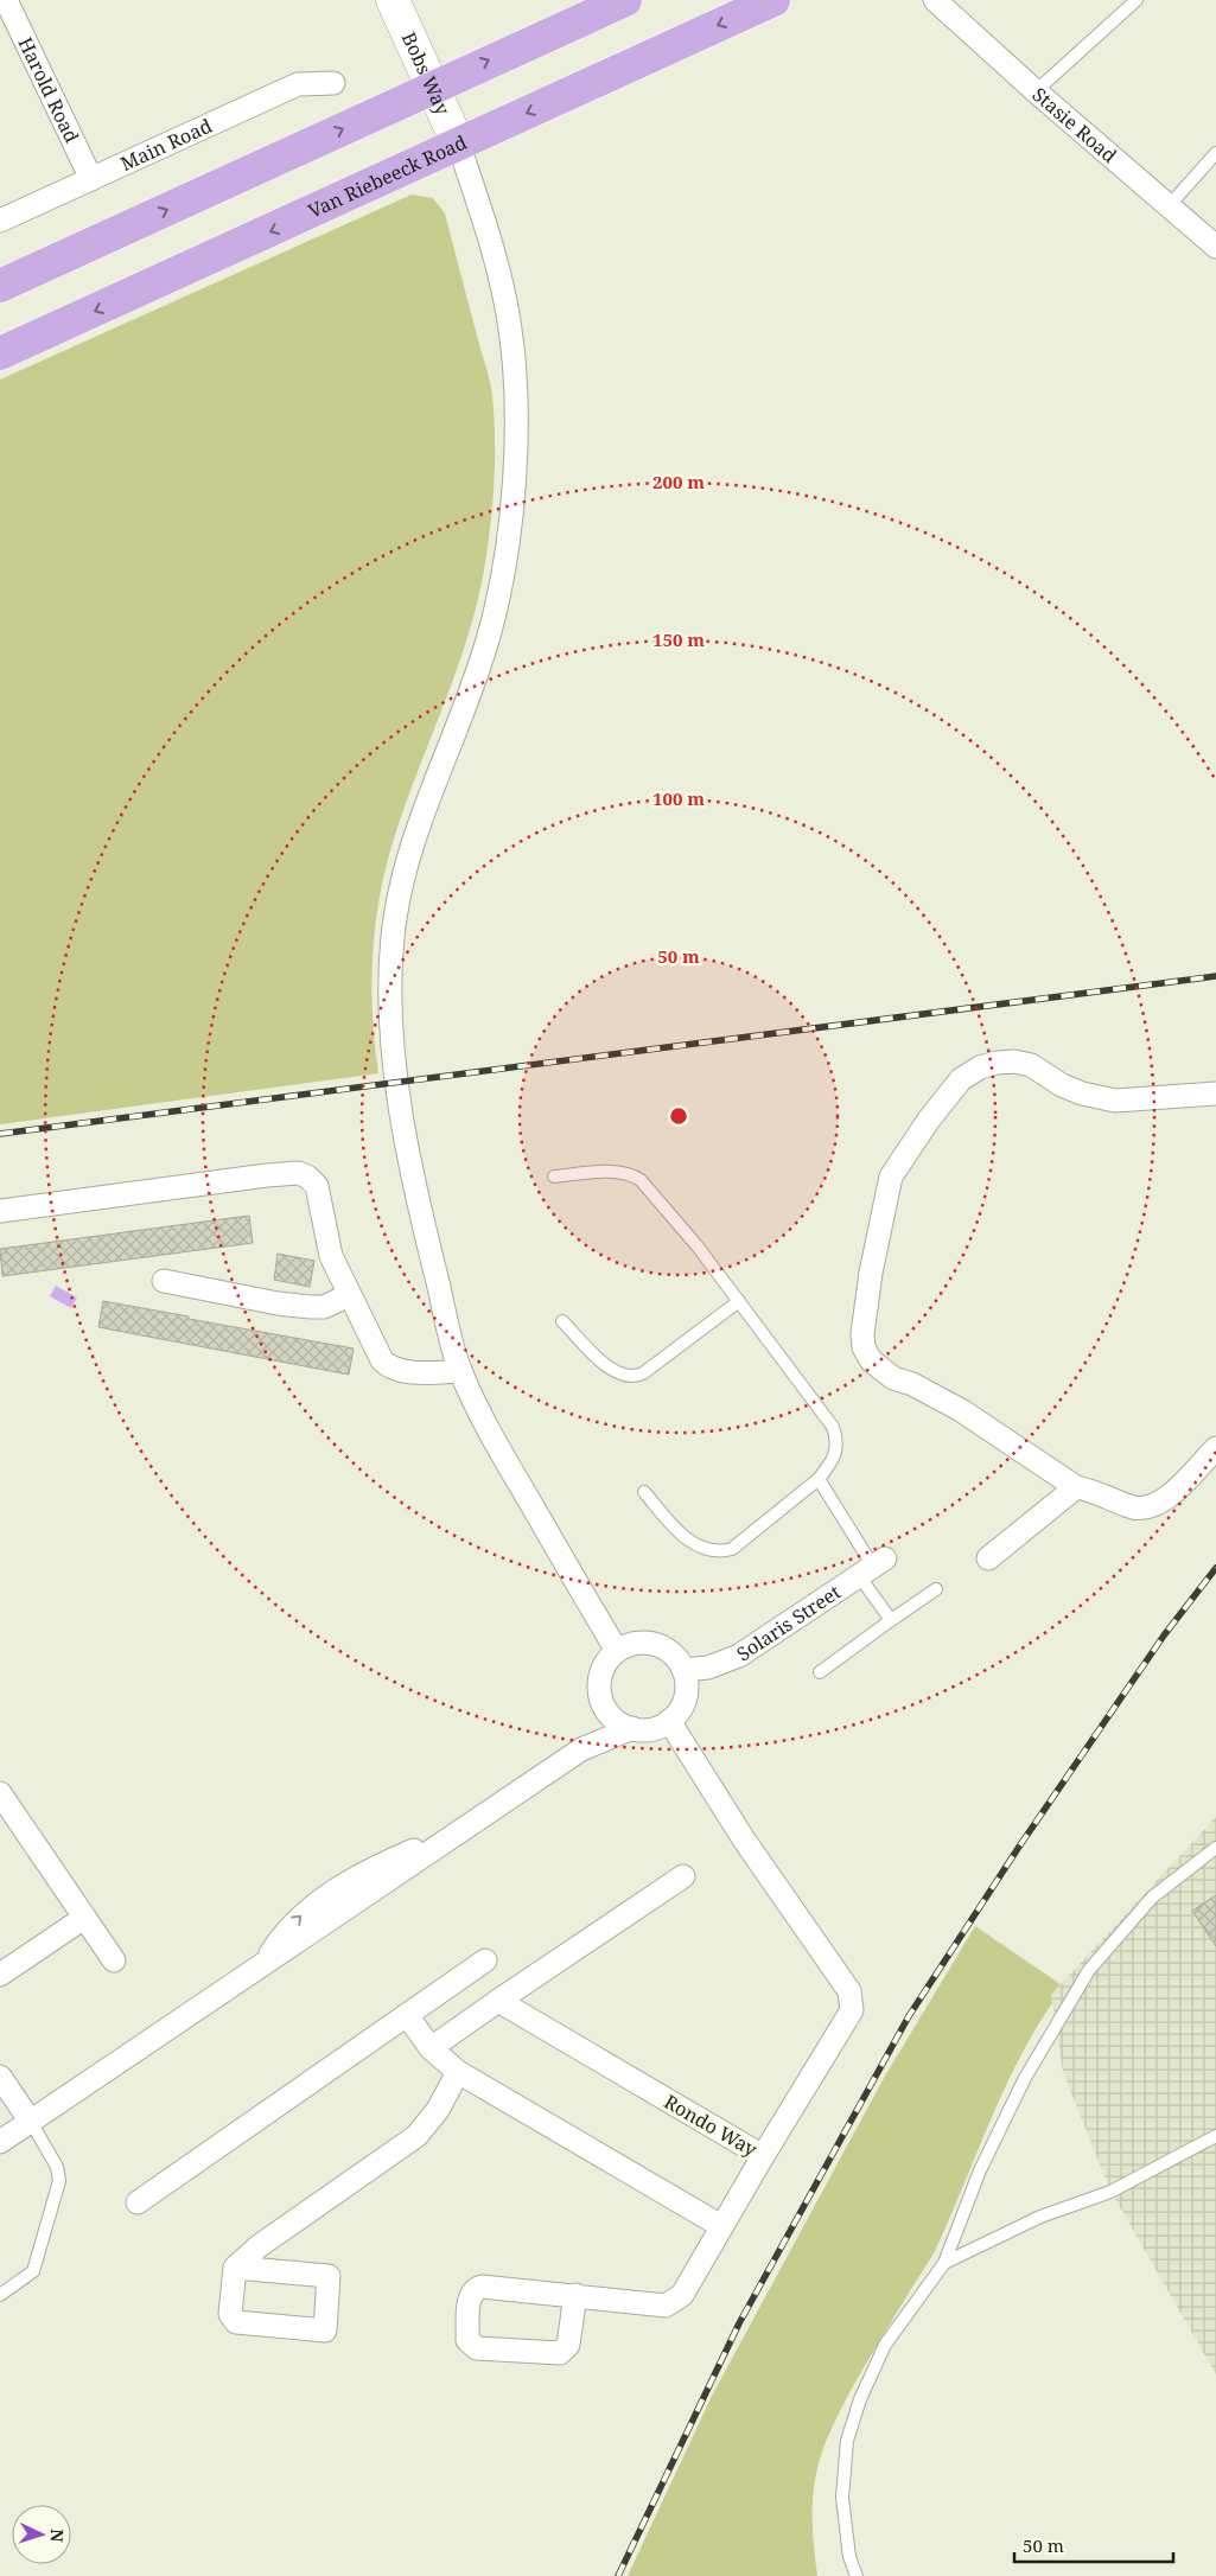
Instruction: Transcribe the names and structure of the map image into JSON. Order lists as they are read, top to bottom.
{
  "streets": {
    "main road": ["Van Riebeeck Road"],
    "street": [
      "Bobs Way",
      "Harold Road",
      "Stasie Road",
      "Main Road",
      "Solaris Street",
      "Rondo Way"
    ]
  },
  "crossings": [
    ["Bobs Way", "Van Riebeeck Road"],
    ["Harold Road", "Main Road"],
    ["Solaris Street", "Rondo Way"]
  ],
  "scale_bar": "50 m",
  "north": "right",
  "rings": [
    "200 m",
    "150 m",
    "100 m",
    "50 m"
  ]
}
